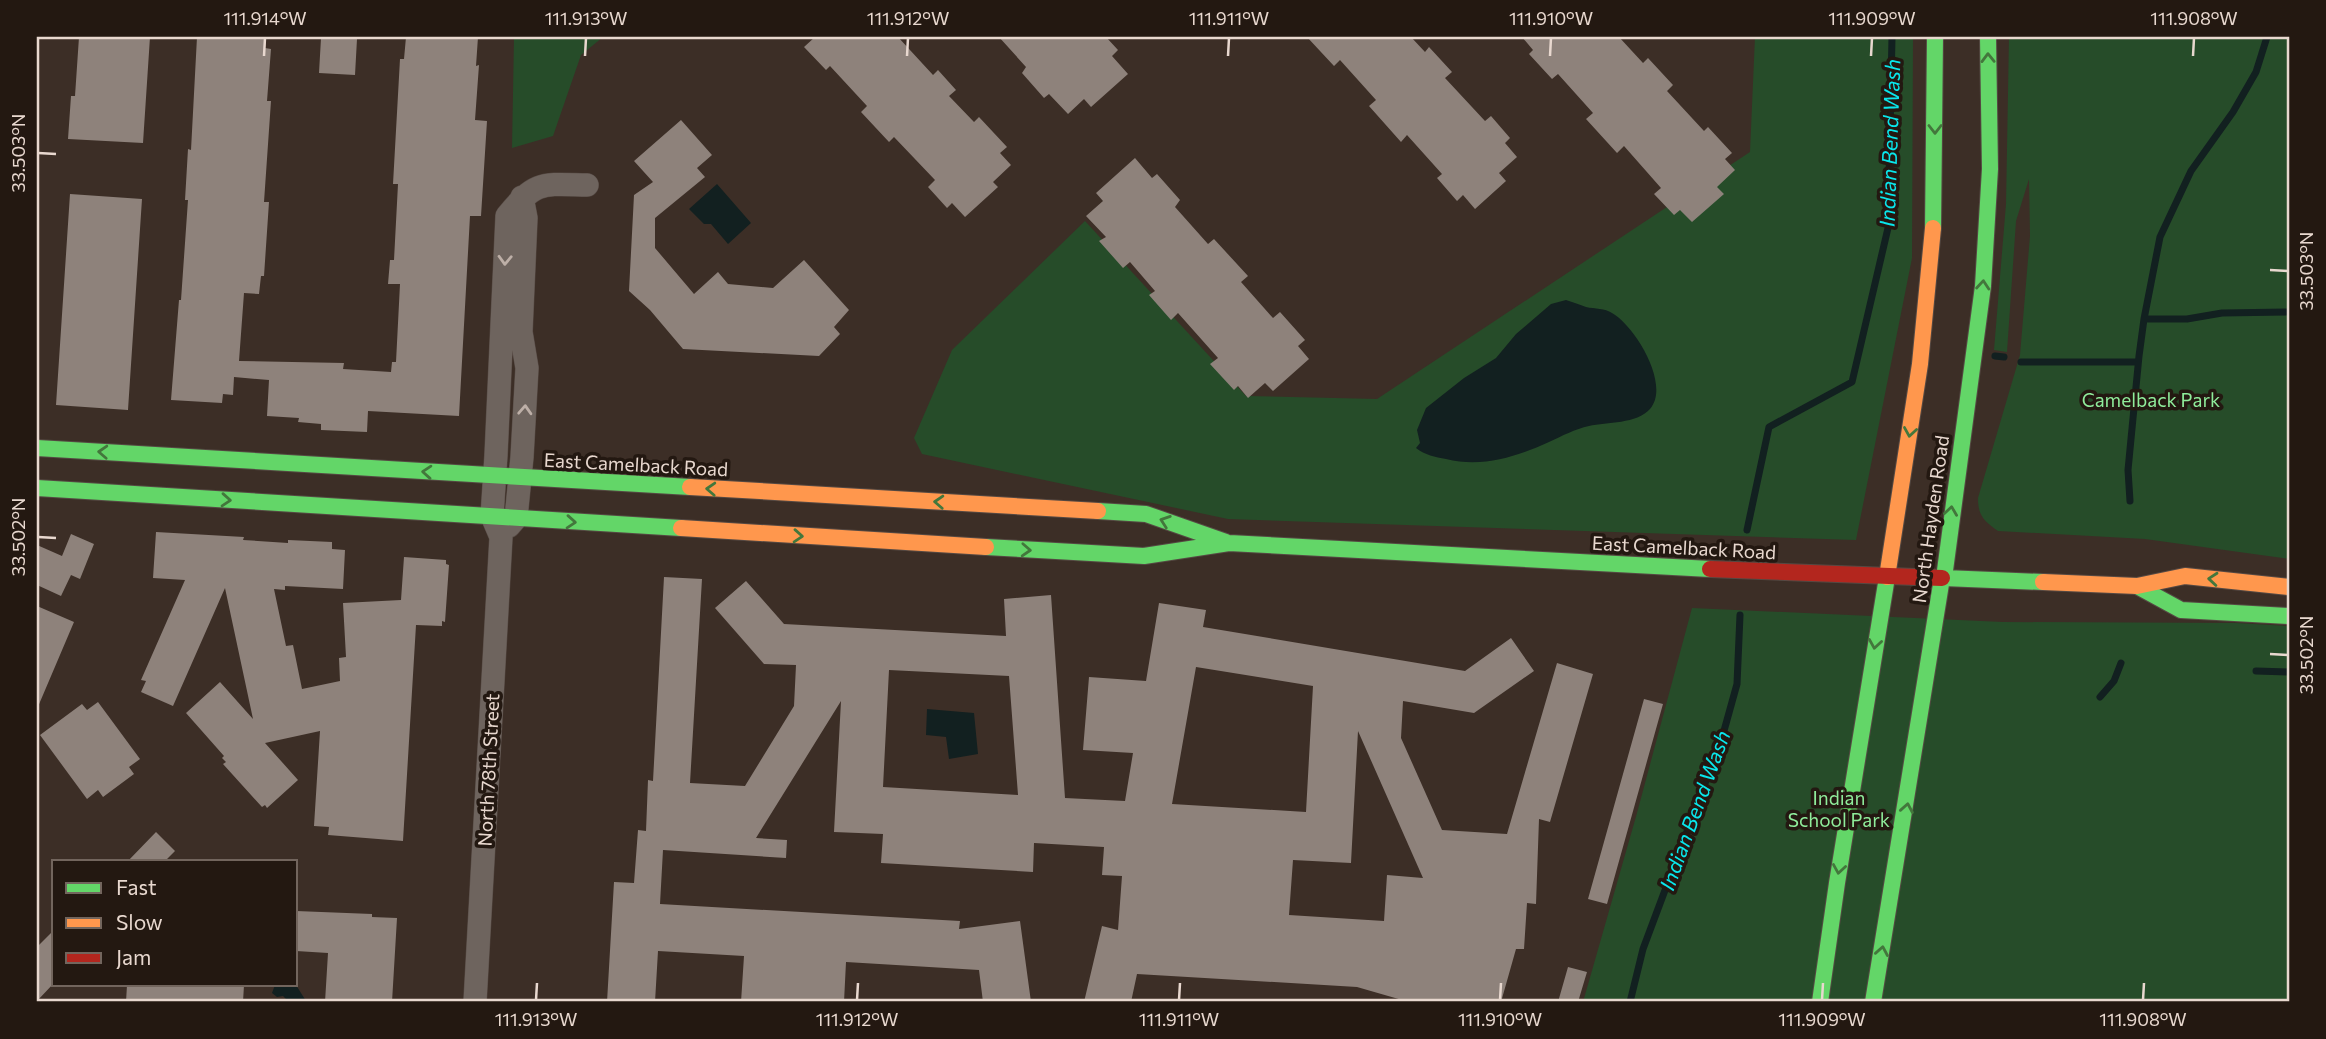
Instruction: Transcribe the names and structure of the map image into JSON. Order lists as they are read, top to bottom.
{
  "streets": {
    "main road": ["East Camelback Road", "North Hayden Road"],
    "street": ["North 78th Street"]
  },
  "crossings": [
    ["East Camelback Road", "North Hayden Road"],
    ["East Camelback Road", "North 78th Street"]
  ],
  "water": ["Indian Bend Wash"],
  "parks": ["Camelback Park", "Indian School Park"],
  "legend": ["Fast", "Slow", "Jam"],
  "coordinates": [
    "111.914°W",
    "111.913°W",
    "111.912°W",
    "111.911°W",
    "111.910°W",
    "111.909°W",
    "111.908°W",
    "33.503°N",
    "33.502°N"
  ]
}
